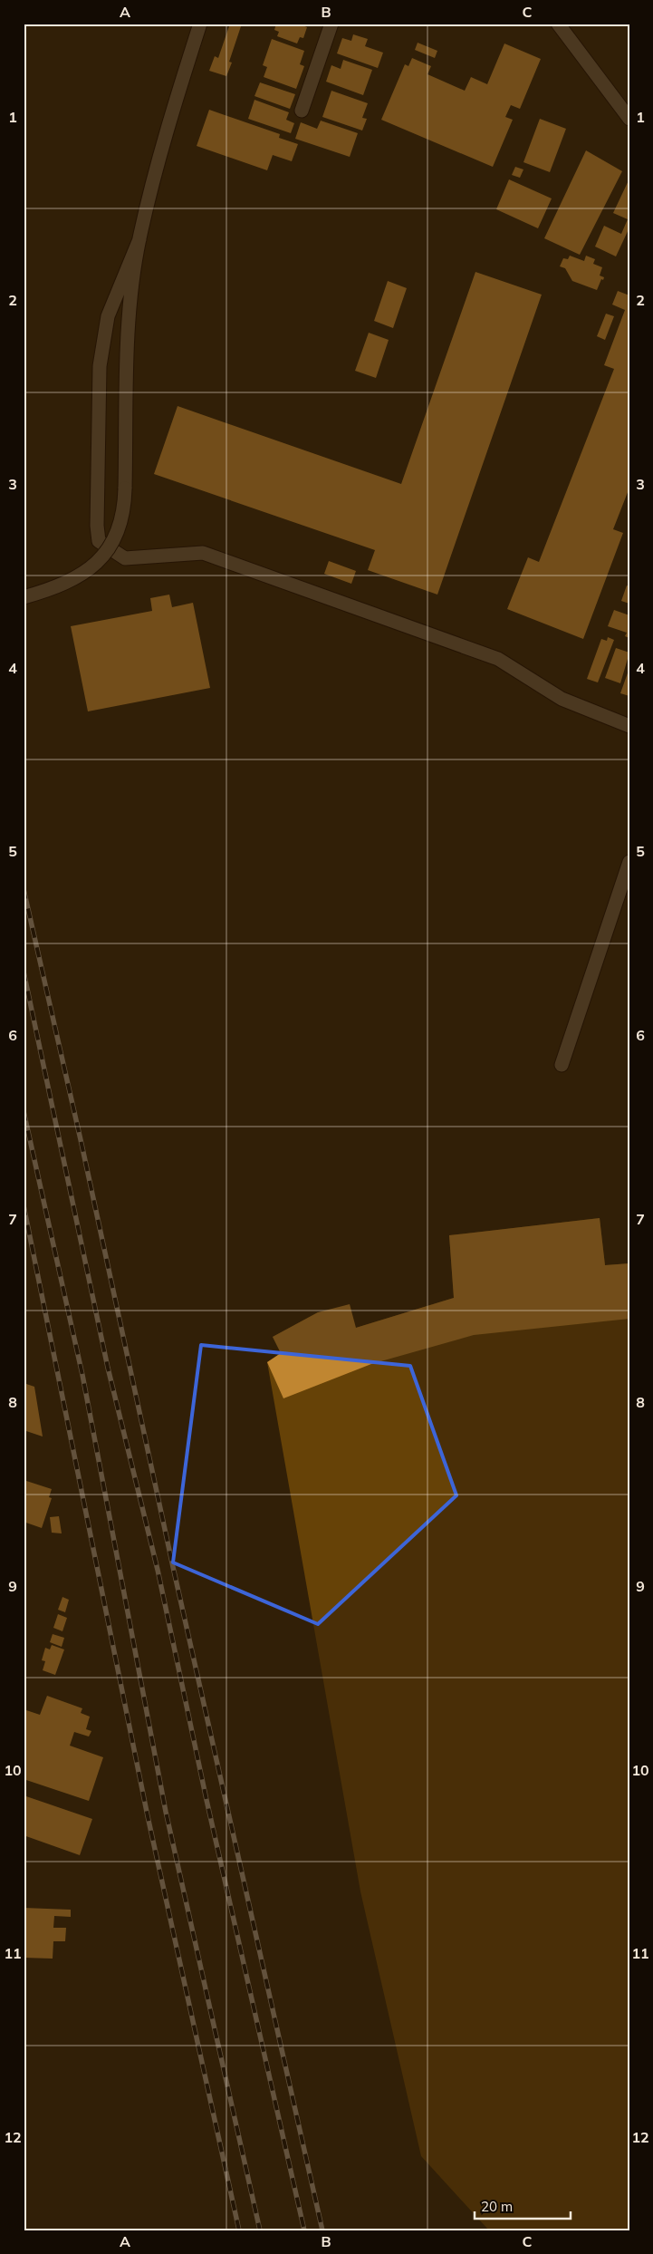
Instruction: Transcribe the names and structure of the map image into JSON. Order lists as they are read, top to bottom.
{
  "scale_bar": "20 m",
  "grid": {
    "columns": ["A", "B", "C"],
    "rows": [
      "1",
      "2",
      "3",
      "4",
      "5",
      "6",
      "7",
      "8",
      "9",
      "10",
      "11",
      "12"
    ]
  }
}
